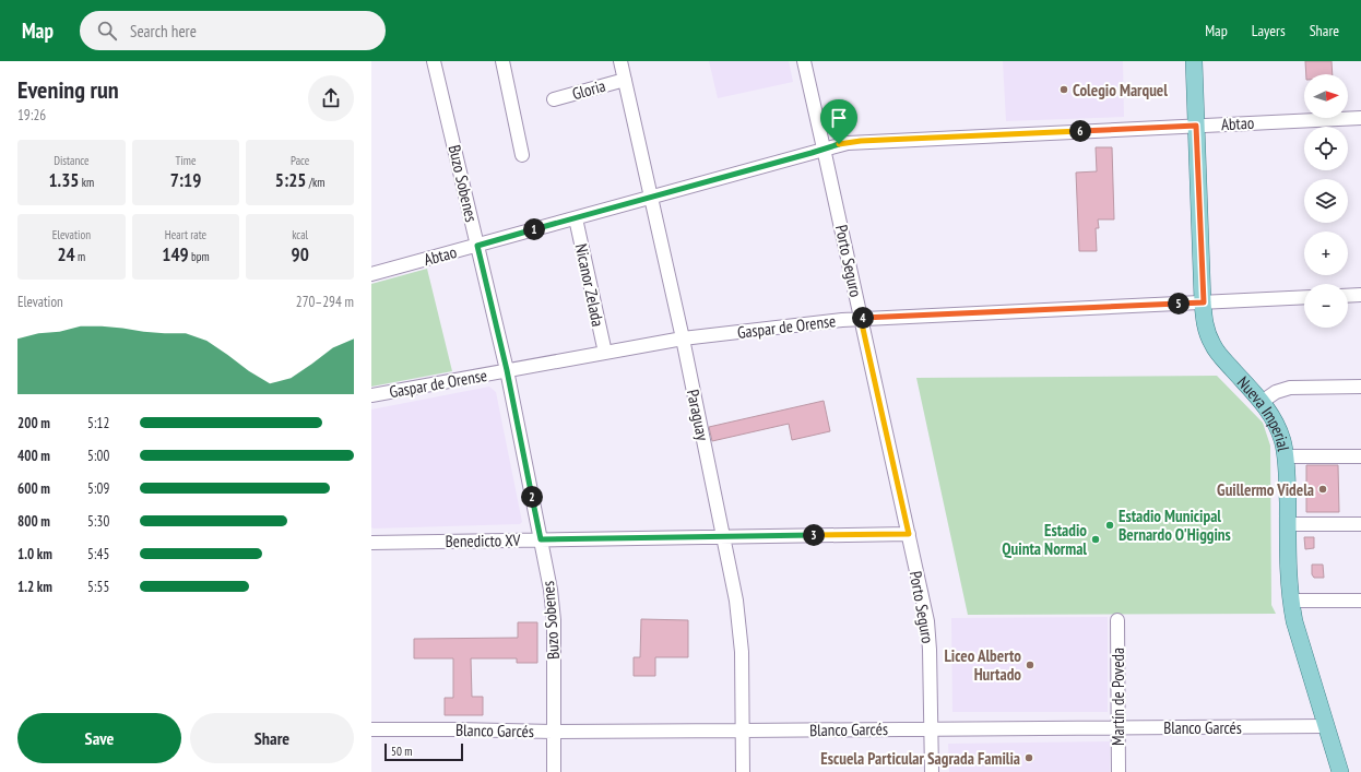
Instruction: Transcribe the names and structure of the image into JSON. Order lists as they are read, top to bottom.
{
  "streets": {
    "main road": ["Nueva Imperial"],
    "street": [
      "Gloria",
      "Abtao",
      "Buzo Sobenes",
      "Porto Seguro",
      "Nicanor Zelada",
      "Gaspar de Orense",
      "Paraguay",
      "Benedicto XV",
      "Martín de Poveda",
      "Blanco Garcés"
    ]
  },
  "crossings": [
    ["Gloria", "Paraguay"],
    ["Abtao", "Buzo Sobenes"],
    ["Abtao", "Porto Seguro"],
    ["Abtao", "Nicanor Zelada"],
    ["Abtao", "Paraguay"],
    ["Abtao", "Nueva Imperial"],
    ["Buzo Sobenes", "Gaspar de Orense"],
    ["Buzo Sobenes", "Benedicto XV"],
    ["Buzo Sobenes", "Blanco Garcés"],
    ["Porto Seguro", "Gaspar de Orense"],
    ["Porto Seguro", "Benedicto XV"],
    ["Porto Seguro", "Blanco Garcés"],
    ["Nicanor Zelada", "Gaspar de Orense"],
    ["Gaspar de Orense", "Paraguay"],
    ["Gaspar de Orense", "Nueva Imperial"],
    ["Paraguay", "Benedicto XV"],
    ["Paraguay", "Blanco Garcés"],
    ["Nueva Imperial", "Blanco Garcés"],
    ["Martín de Poveda", "Blanco Garcés"]
  ],
  "places": [
    "Colegio Marquel",
    "Guillermo Videla",
    "Estadio Municipal Bernardo O'Higgins",
    "Estadio Quinta Normal",
    "Liceo Alberto Hurtado",
    "Escuela Particular Sagrada Familia"
  ],
  "scale_bar": "50 m",
  "north": "right",
  "page": {
    "header": "Map",
    "search": "Search here",
    "nav": ["Map", "Layers", "Share"],
    "heading": ["Evening run", "19:26"],
    "map_buttons": ["+", "−"],
    "pins": [
      "6",
      "1",
      "5",
      "4",
      "2",
      "3"
    ],
    "stats": [
      ["Distance", "1.35 km"],
      ["Time", "7:19"],
      ["Pace", "5:25 /km"],
      ["Elevation", "24 m"],
      ["Heart rate", "149 bpm"],
      ["kcal", "90"]
    ],
    "chart": ["Elevation", "270–294 m"],
    "list": [
      {
        "name": "200 m",
        "note": "5:12"
      },
      {
        "name": "400 m",
        "note": "5:00"
      },
      {
        "name": "600 m",
        "note": "5:09"
      },
      {
        "name": "800 m",
        "note": "5:30"
      },
      {
        "name": "1.0 km",
        "note": "5:45"
      },
      {
        "name": "1.2 km",
        "note": "5:55"
      }
    ],
    "buttons": ["Save", "Share"],
    "scale": "50 m"
  }
}
